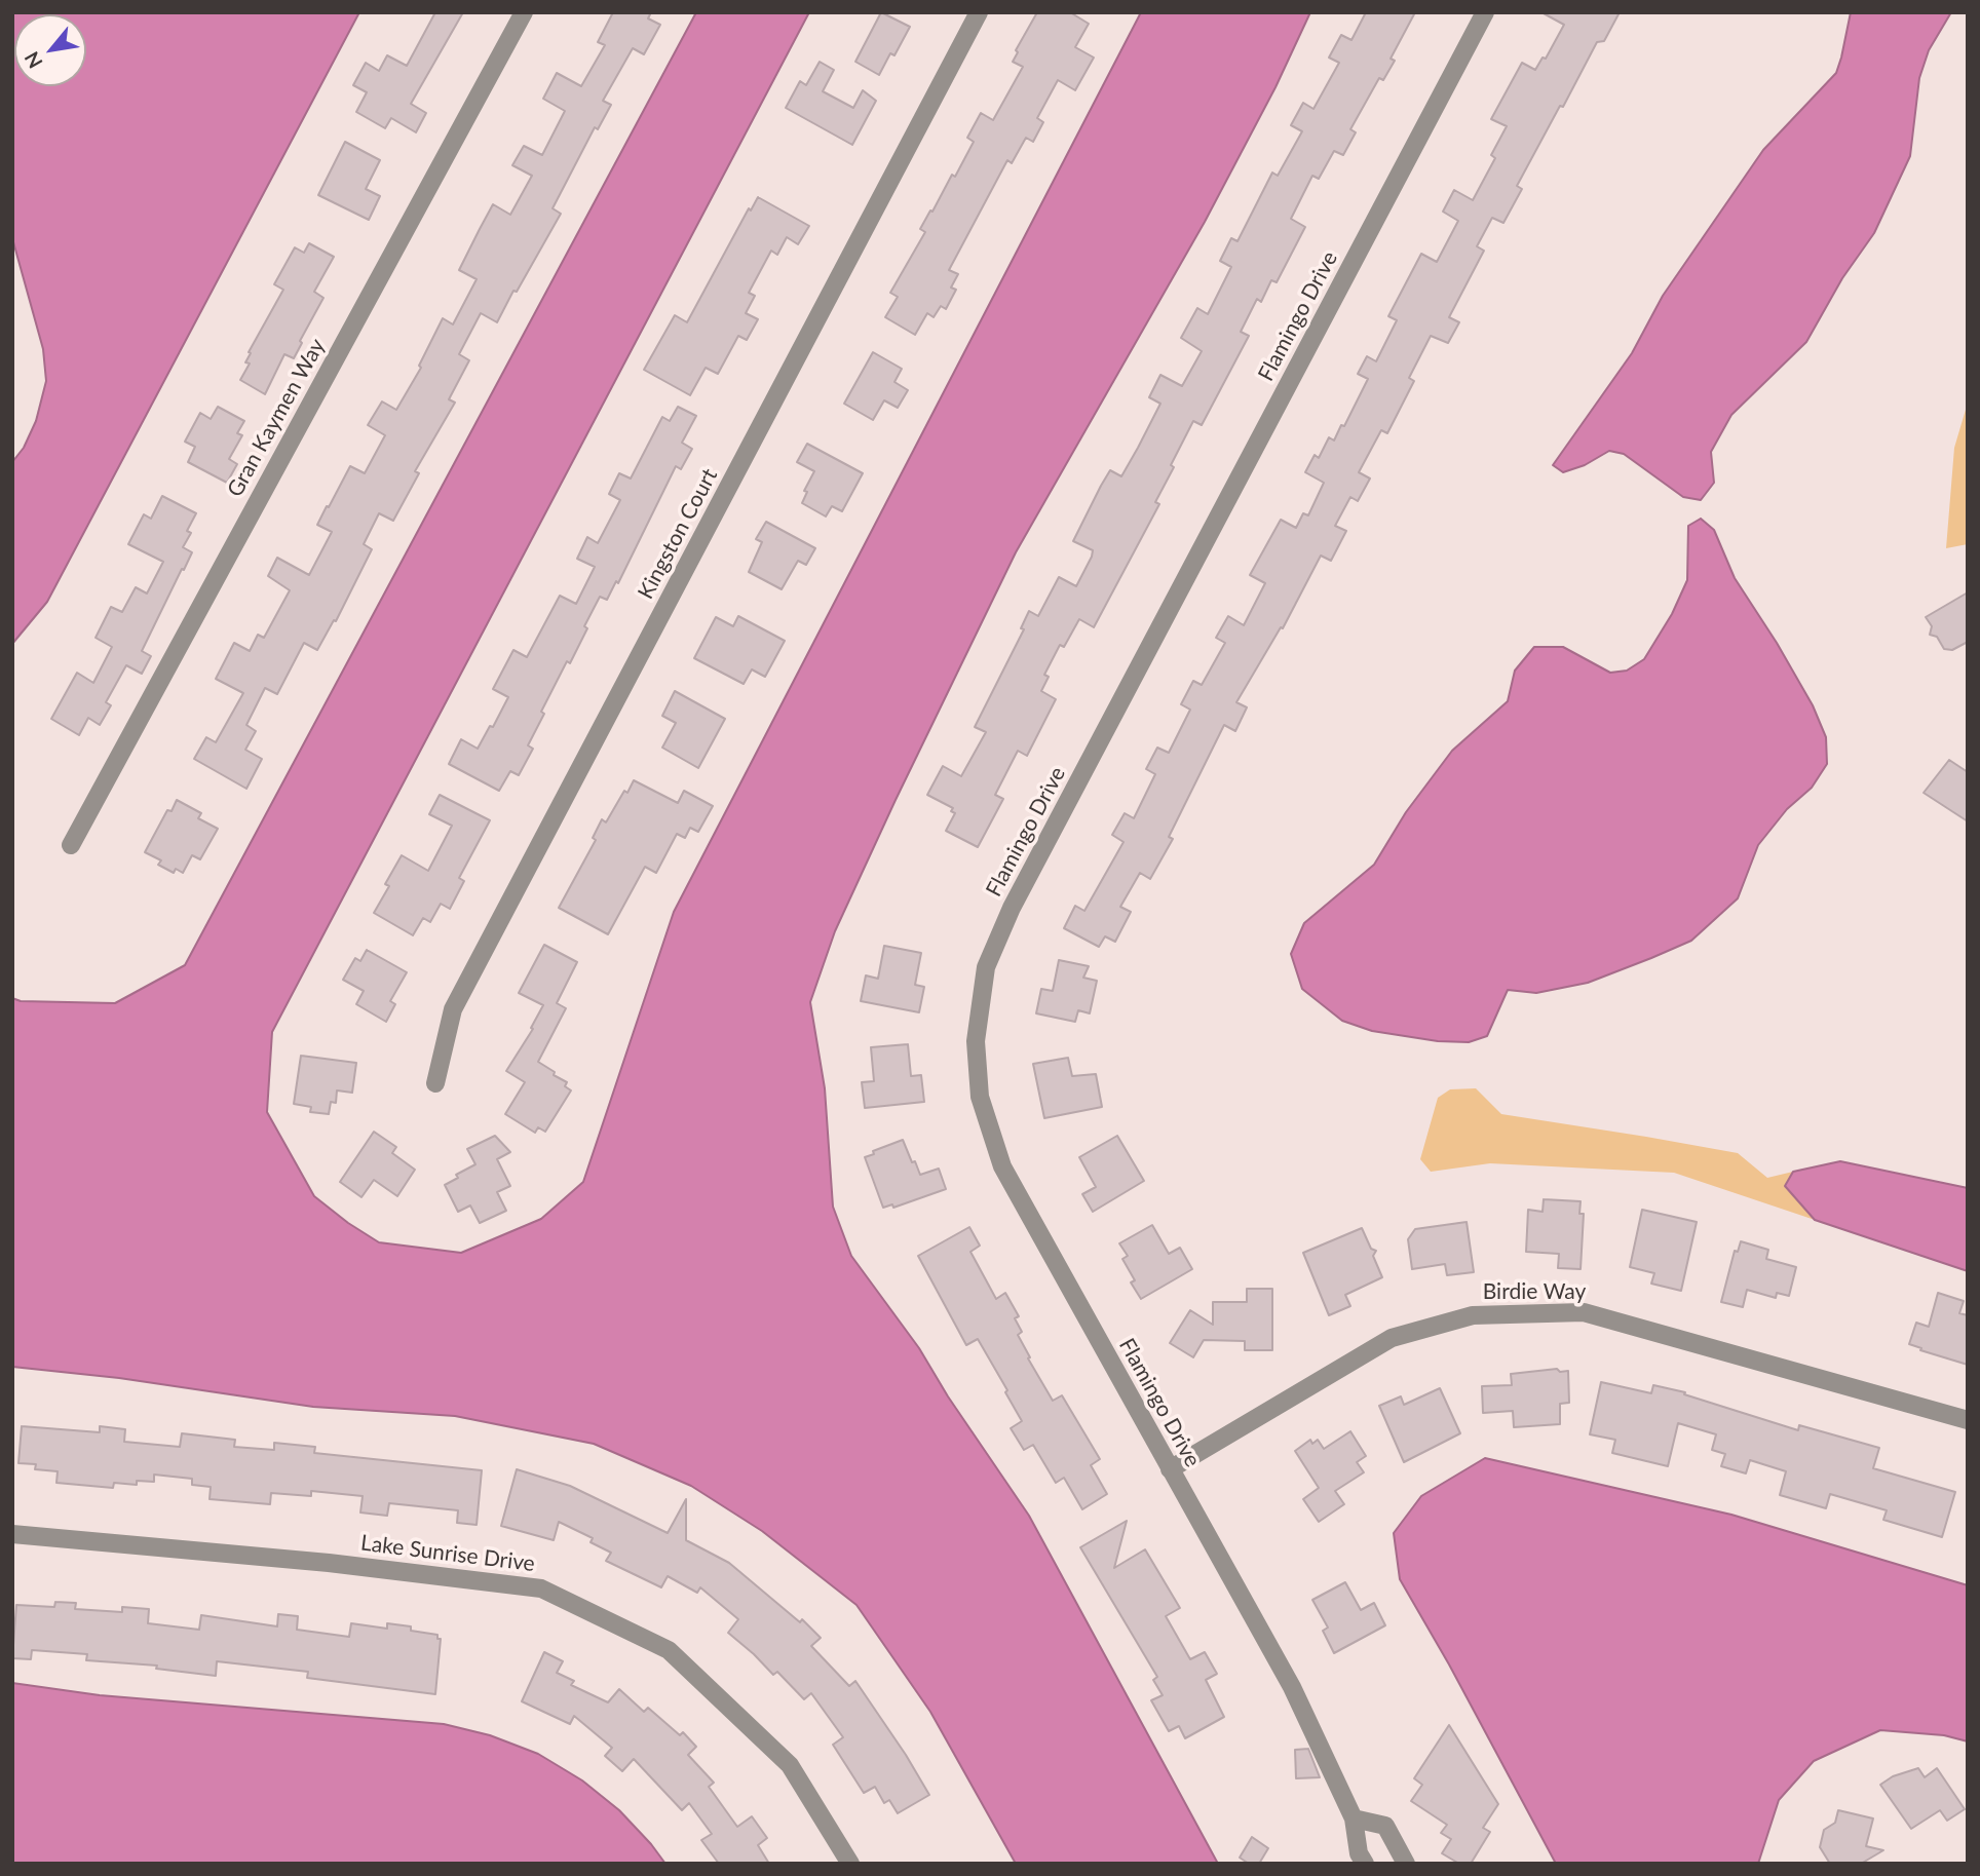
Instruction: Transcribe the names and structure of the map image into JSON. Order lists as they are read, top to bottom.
{
  "streets": {
    "street": [
      "Flamingo Drive",
      "Gran Kaymen Way",
      "Kingston Court",
      "Birdie Way",
      "Lake Sunrise Drive"
    ]
  },
  "crossings": [
    ["Flamingo Drive", "Birdie Way"]
  ],
  "north": "bottom left"
}
